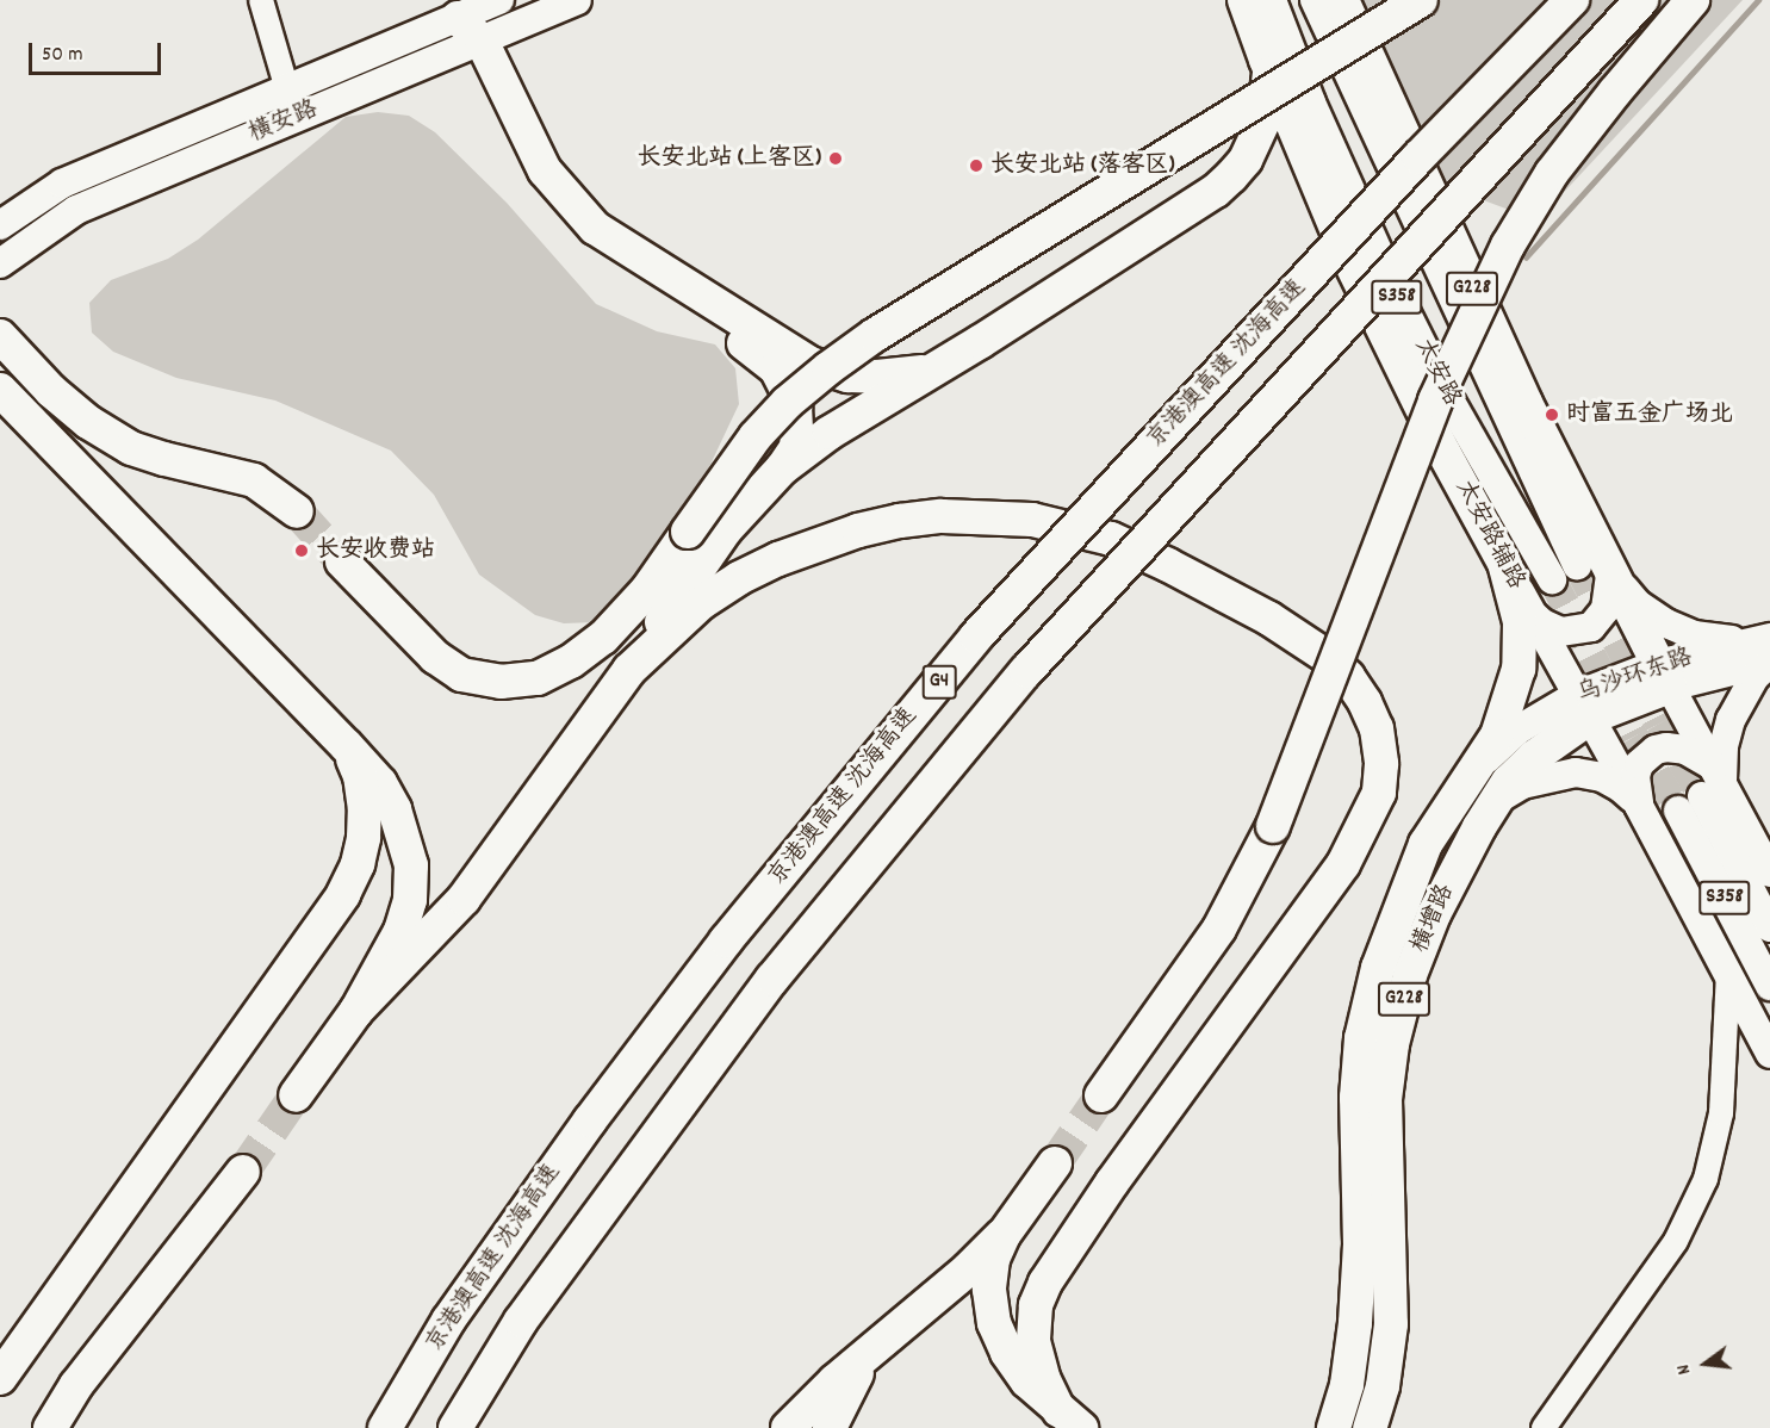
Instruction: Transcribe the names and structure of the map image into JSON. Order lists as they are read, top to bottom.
{
  "streets": {
    "highway": [
      "G228",
      "京港澳高速 沈海高速",
      "太安路辅路",
      "G4",
      "横增路"
    ],
    "main road": [
      "横安路",
      "S358",
      "太安路",
      "乌沙环东路"
    ]
  },
  "crossings": [
    ["G228", "太安路辅路"],
    ["G228", "乌沙环东路"],
    ["G228", "横增路"],
    ["太安路", "太安路辅路"],
    ["太安路辅路", "乌沙环东路"],
    ["太安路辅路", "横增路"],
    ["乌沙环东路", "横增路"]
  ],
  "places": [
    "长安北站 (上客区)",
    "长安北站 (落客区)",
    "时富五金广场北",
    "长安收费站"
  ],
  "scale_bar": "50 m",
  "north": "left"
}
